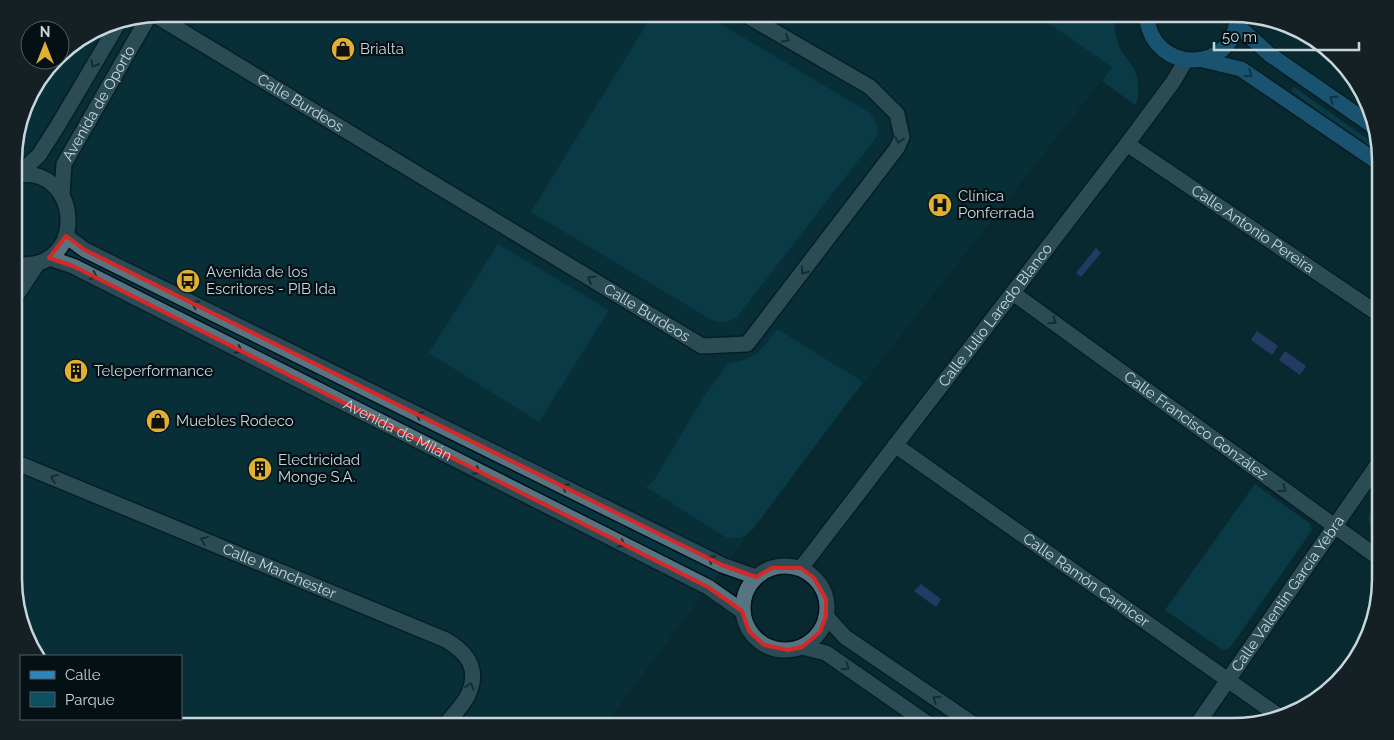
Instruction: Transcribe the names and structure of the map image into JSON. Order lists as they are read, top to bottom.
{
  "streets": {
    "street": [
      "Calle Burdeos",
      "Avenida de Oporto",
      "Calle Antonio Pereira",
      "Calle Julio Laredo Blanco",
      "Calle Francisco González",
      "Avenida de Milán",
      "Calle Manchester",
      "Calle Ramón Carnicer",
      "Calle Valentín García Yebra"
    ]
  },
  "crossings": [
    ["Avenida de Oporto", "Avenida de Milán"],
    ["Calle Antonio Pereira", "Calle Julio Laredo Blanco"],
    ["Calle Julio Laredo Blanco", "Calle Francisco González"],
    ["Calle Julio Laredo Blanco", "Avenida de Milán"],
    ["Calle Julio Laredo Blanco", "Calle Ramón Carnicer"],
    ["Calle Francisco González", "Calle Valentín García Yebra"],
    ["Calle Ramón Carnicer", "Calle Valentín García Yebra"]
  ],
  "one_way": ["Calle Francisco González", "Calle Manchester"],
  "places": {
    "shop": ["Brialta", "Muebles Rodeco"],
    "hospital": ["Clínica Ponferrada"],
    "bus stop": ["Avenida de los Escritores - PIB Ida"],
    "building": ["Teleperformance", "Electricidad Monge S.A."]
  },
  "legend": ["Calle", "Parque"],
  "scale_bar": "50 m",
  "north": "top"
}
